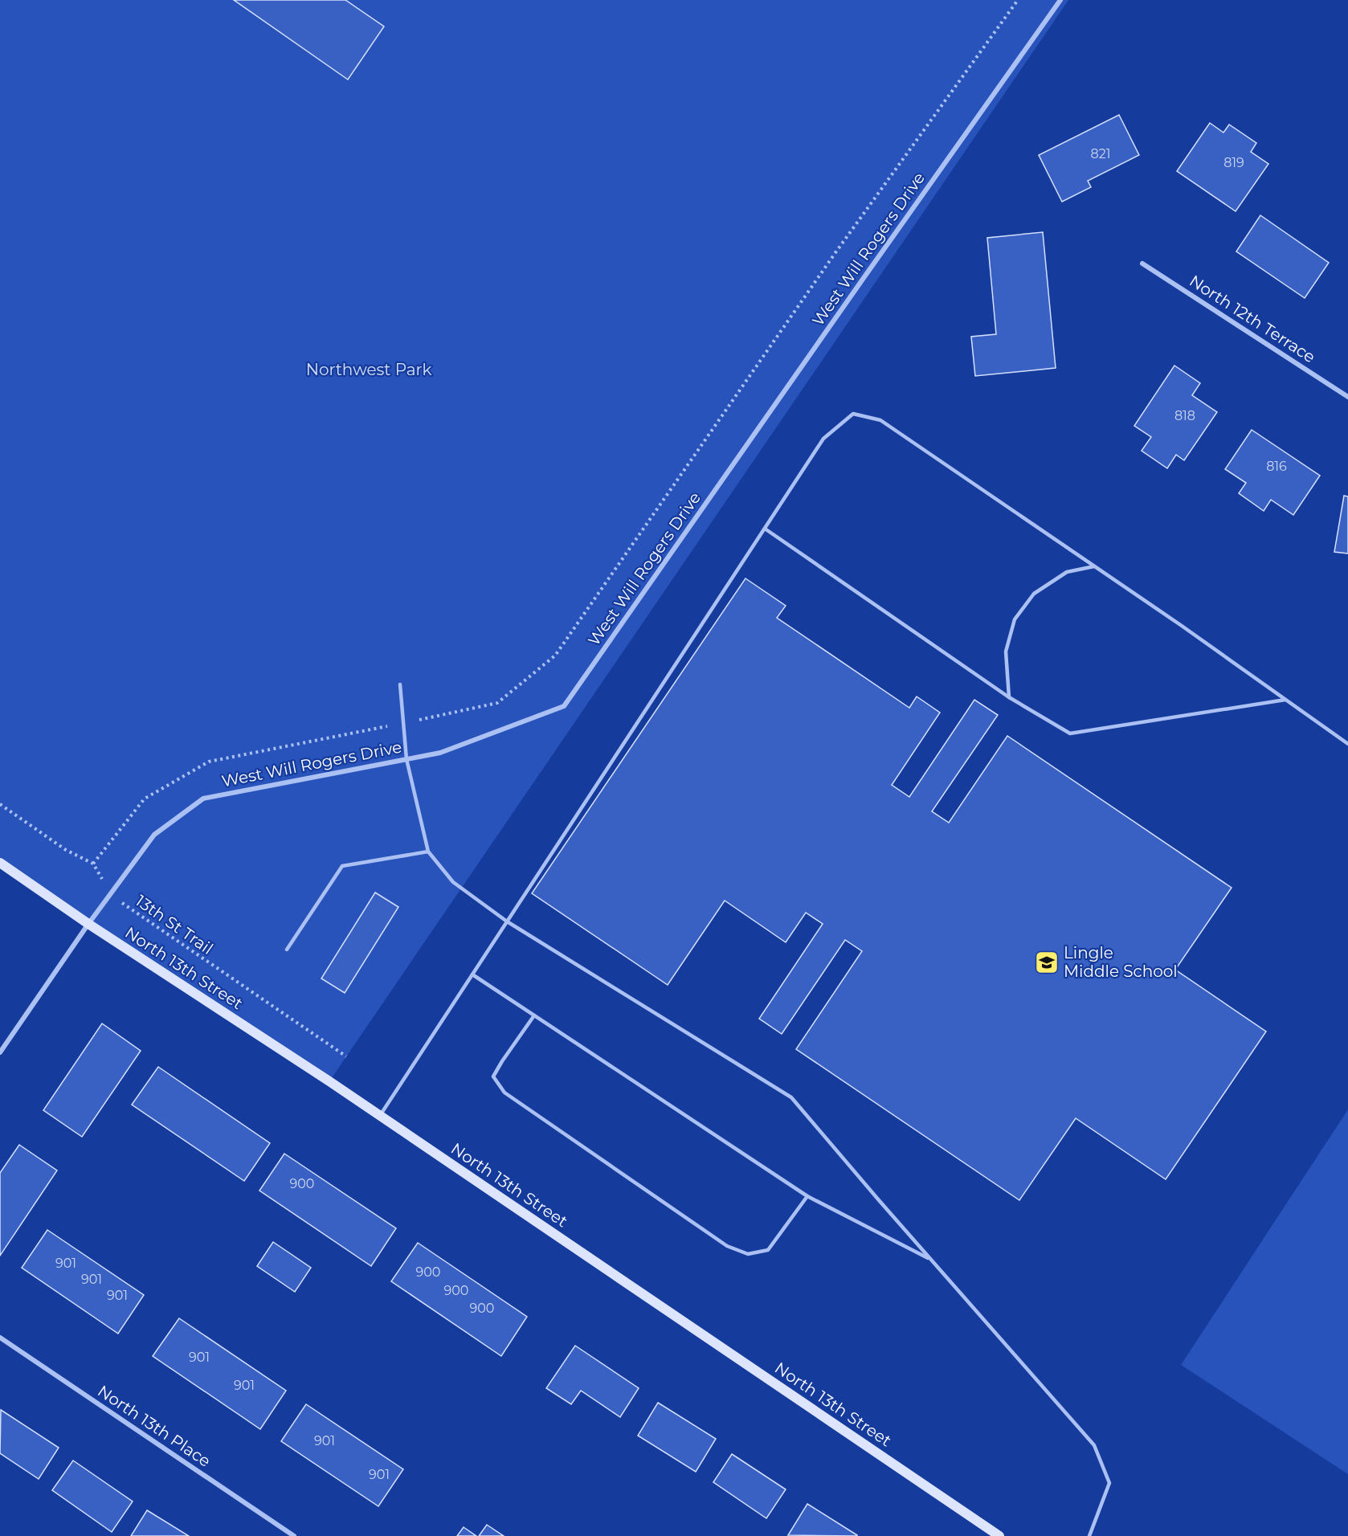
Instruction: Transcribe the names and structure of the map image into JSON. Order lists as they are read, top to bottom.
{
  "streets": {
    "main road": ["North 13th Street"],
    "street": ["West Will Rogers Drive", "North 12th Terrace", "North 13th Place"],
    "path": ["13th St Trail"]
  },
  "crossings": [
    ["West Will Rogers Drive", "13th St Trail"],
    ["West Will Rogers Drive", "North 13th Street"]
  ],
  "parks": ["Northwest Park"],
  "places": {
    "school or university": ["Lingle Middle School"]
  },
  "house_numbers": [
    "821",
    "819",
    "818",
    "816",
    "900",
    "901",
    "900",
    "901",
    "900",
    "901",
    "900",
    "901",
    "901",
    "901",
    "901"
  ]
}
